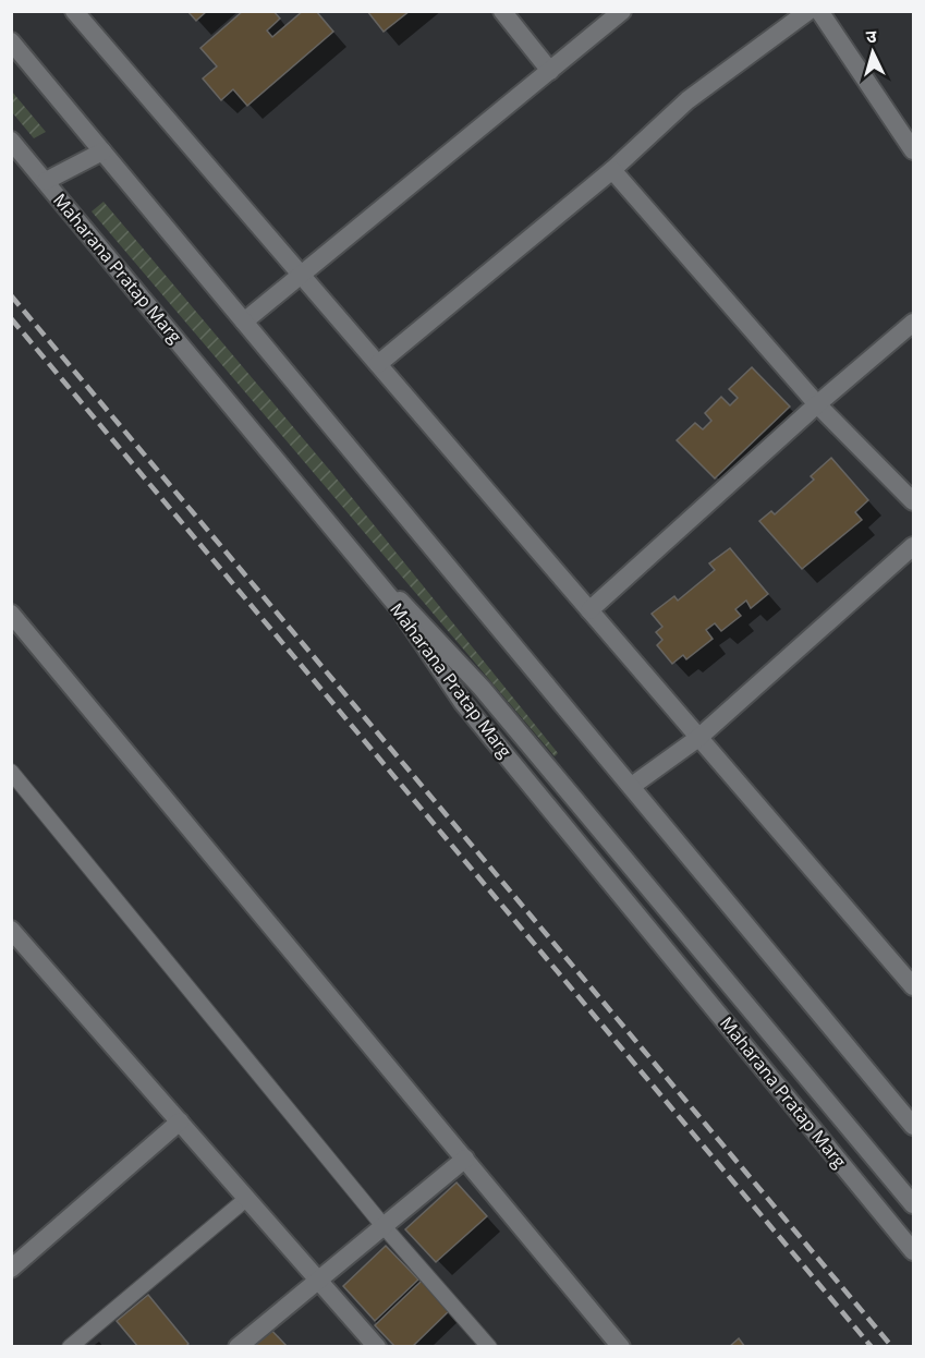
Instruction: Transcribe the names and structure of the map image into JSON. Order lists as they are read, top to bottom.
{
  "streets": {
    "street": ["Maharana Pratap Marg"]
  },
  "north": "top"
}
